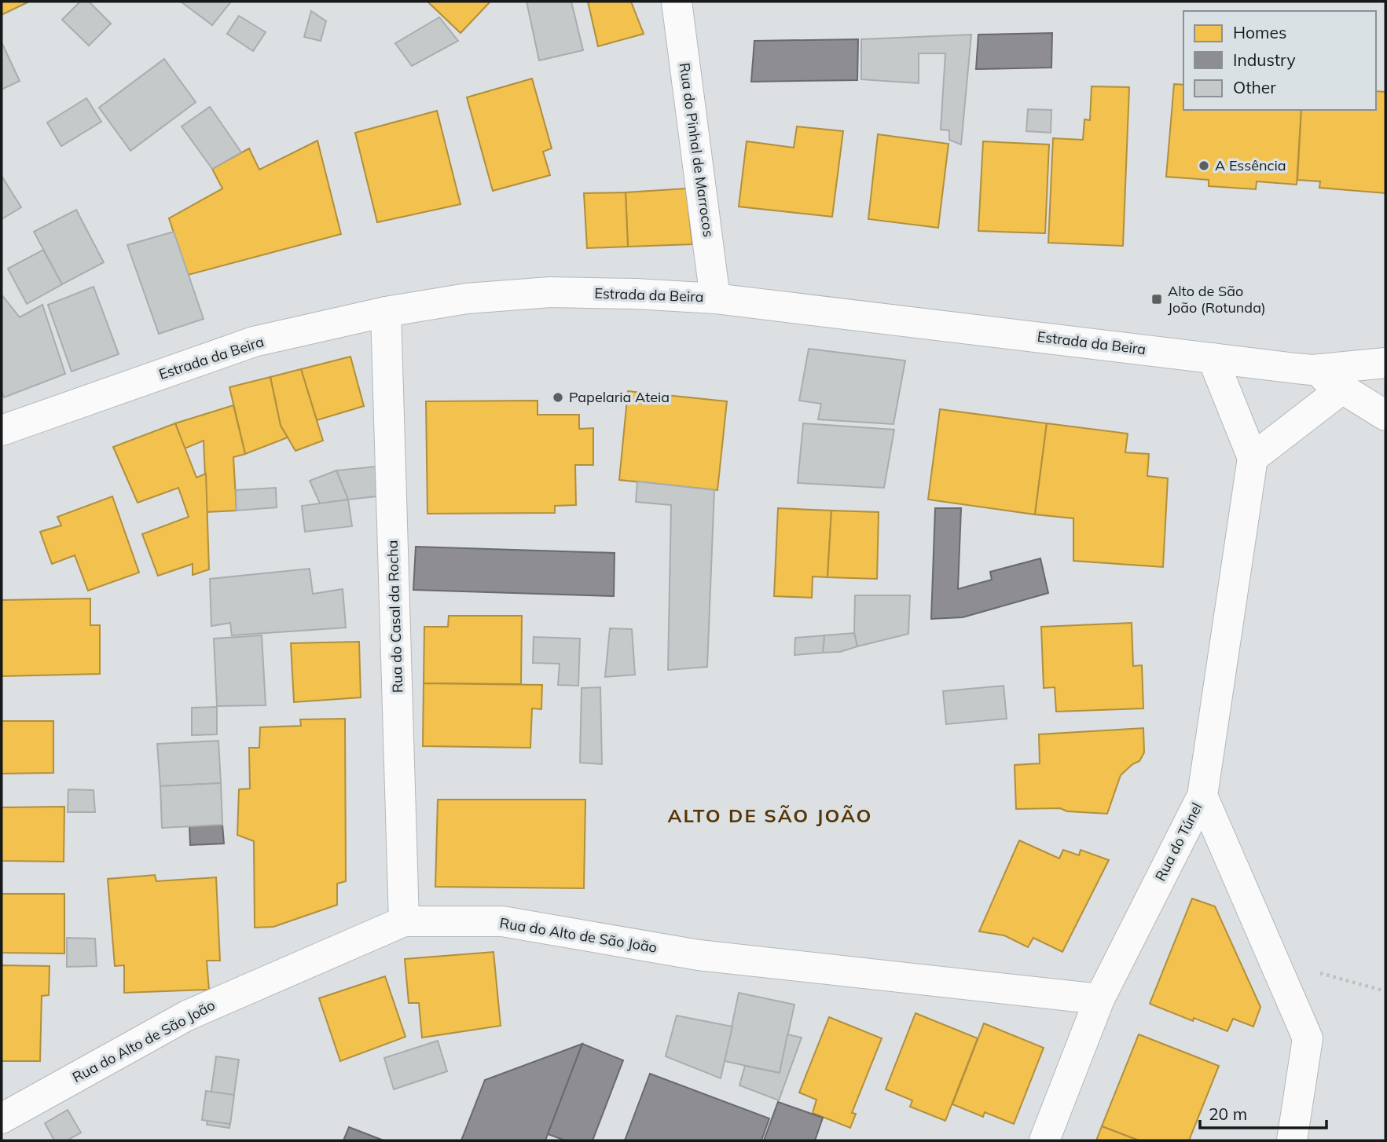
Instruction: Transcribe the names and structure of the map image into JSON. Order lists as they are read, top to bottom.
{
  "streets": {
    "street": [
      "Rua do Pinhal de Marrocos",
      "Estrada da Beira",
      "Rua do Casal da Rocha",
      "Rua do Túnel",
      "Rua do Alto de São João"
    ]
  },
  "crossings": [
    ["Rua do Pinhal de Marrocos", "Estrada da Beira"],
    ["Estrada da Beira", "Rua do Casal da Rocha"],
    ["Rua do Casal da Rocha", "Rua do Alto de São João"],
    ["Rua do Túnel", "Rua do Alto de São João"]
  ],
  "districts": ["ALTO DE SÃO JOÃO"],
  "places": {
    "other": ["A Essência", "Papelaria Ateia"],
    "transit": ["Alto de São João (Rotunda)"]
  },
  "legend": ["Homes", "Industry", "Other"],
  "scale_bar": "20 m"
}
